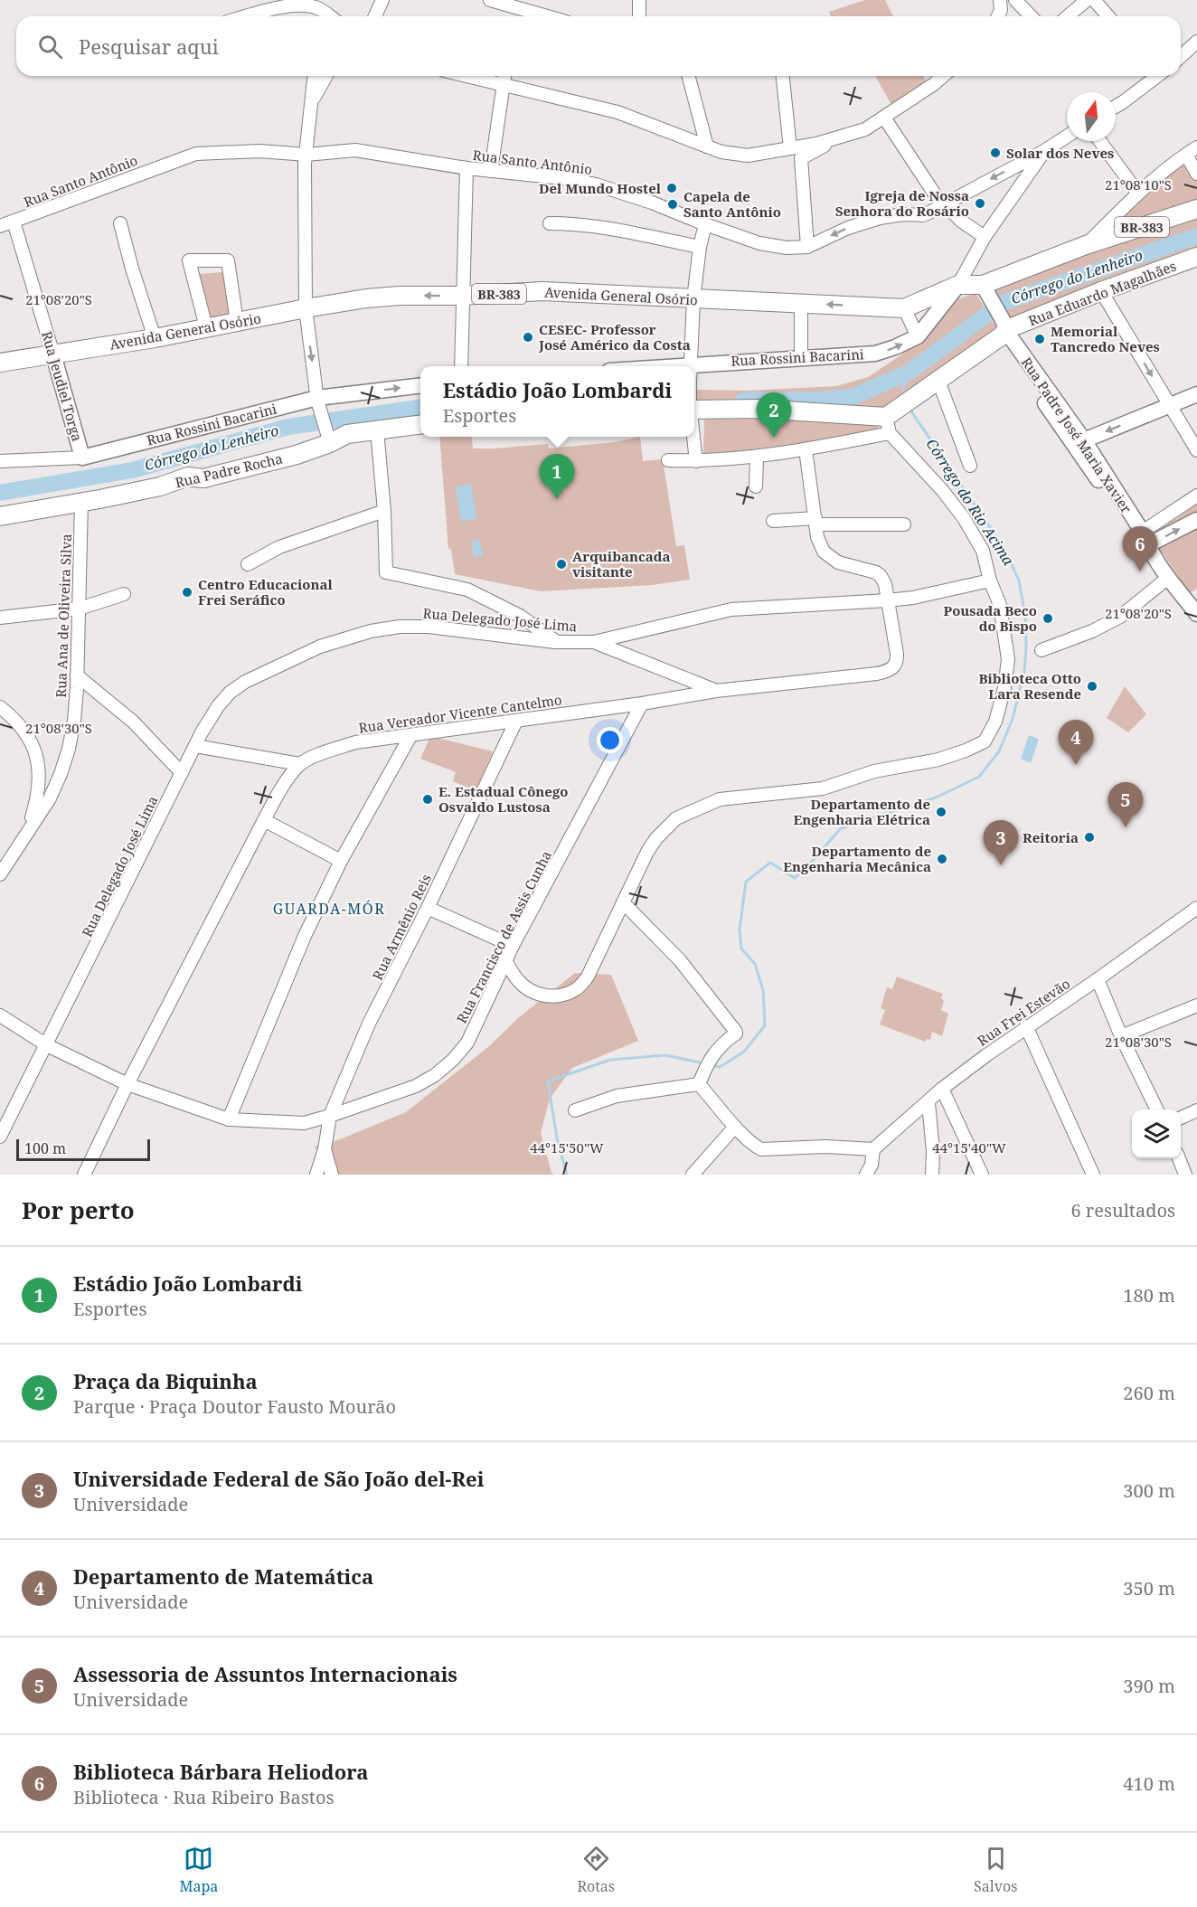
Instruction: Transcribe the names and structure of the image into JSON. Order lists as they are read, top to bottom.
{
  "streets": {
    "highway": [
      "BR-383",
      "Rua Eduardo Magalhães",
      "Avenida General Osório",
      "Rua Padre Rocha"
    ],
    "main road": ["Rua Rossini Bacarini", "Rua Jeudiel Torga", "Rua Padre José Maria Xavier"],
    "street": [
      "Rua Santo Antônio",
      "Rua Ana de Oliveira Silva",
      "Rua Delegado José Lima",
      "Rua Vereador Vicente Cantelmo",
      "Rua Armênio Reis",
      "Rua Francisco de Assis Cunha",
      "Rua Frei Estevão"
    ]
  },
  "crossings": [
    ["Rua Santo Antônio", "Rua Jeudiel Torga"],
    ["BR-383", "Avenida General Osório"],
    ["BR-383", "Rua Padre José Maria Xavier"],
    ["Rua Eduardo Magalhães", "Rua Padre José Maria Xavier"],
    ["Avenida General Osório", "Rua Rossini Bacarini"],
    ["Avenida General Osório", "Rua Jeudiel Torga"],
    ["Avenida General Osório", "Rua Padre José Maria Xavier"],
    ["Rua Rossini Bacarini", "Rua Jeudiel Torga"],
    ["Rua Padre Rocha", "Rua Ana de Oliveira Silva"],
    ["Rua Delegado José Lima", "Rua Vereador Vicente Cantelmo"],
    ["Rua Delegado José Lima", "Rua Francisco de Assis Cunha"],
    ["Rua Vereador Vicente Cantelmo", "Rua Armênio Reis"],
    ["Rua Vereador Vicente Cantelmo", "Rua Francisco de Assis Cunha"],
    ["Rua Armênio Reis", "Rua Francisco de Assis Cunha"]
  ],
  "districts": ["GUARDA-MÓR"],
  "water": ["Córrego do Lenheiro", "Córrego do Rio Acima"],
  "places": [
    "Solar dos Neves",
    "Del Mundo Hostel",
    "Igreja de Nossa Senhora do Rosário",
    "Capela de Santo Antônio",
    "CESEC- Professor José Américo da Costa",
    "Memorial Tancredo Neves",
    "Arquibancada visitante",
    "Centro Educacional Frei Seráfico",
    "Pousada Beco do Bispo",
    "Biblioteca Otto Lara Resende",
    "E. Estadual Cônego Osvaldo Lustosa",
    "Departamento de Engenharia Elétrica",
    "Reitoria",
    "Departamento de Engenharia Mecânica"
  ],
  "scale_bar": "100 m",
  "north": "top",
  "page": {
    "search": "Pesquisar aqui",
    "popup": ["Estádio João Lombardi", "Esportes"],
    "pins": [
      "2",
      "1",
      "6",
      "4",
      "5",
      "3"
    ],
    "scale": "100 m",
    "heading": ["Por perto", "6 resultados"],
    "list": [
      {
        "mark": "1",
        "name": "Estádio João Lombardi",
        "note": "Esportes",
        "value": "180 m"
      },
      {
        "mark": "2",
        "name": "Praça da Biquinha",
        "note": "Parque · Praça Doutor Fausto Mourão",
        "value": "260 m"
      },
      {
        "mark": "3",
        "name": "Universidade Federal de São João del-Rei",
        "note": "Universidade",
        "value": "300 m"
      },
      {
        "mark": "4",
        "name": "Departamento de Matemática",
        "note": "Universidade",
        "value": "350 m"
      },
      {
        "mark": "5",
        "name": "Assessoria de Assuntos Internacionais",
        "note": "Universidade",
        "value": "390 m"
      },
      {
        "mark": "6",
        "name": "Biblioteca Bárbara Heliodora",
        "note": "Biblioteca · Rua Ribeiro Bastos",
        "value": "410 m"
      }
    ],
    "nav": ["Mapa", "Rotas", "Salvos"]
  },
  "coordinates": [
    "21°08'10\"S",
    "21°08'20\"S",
    "21°08'30\"S",
    "44°15'50\"W",
    "44°15'40\"W"
  ]
}
